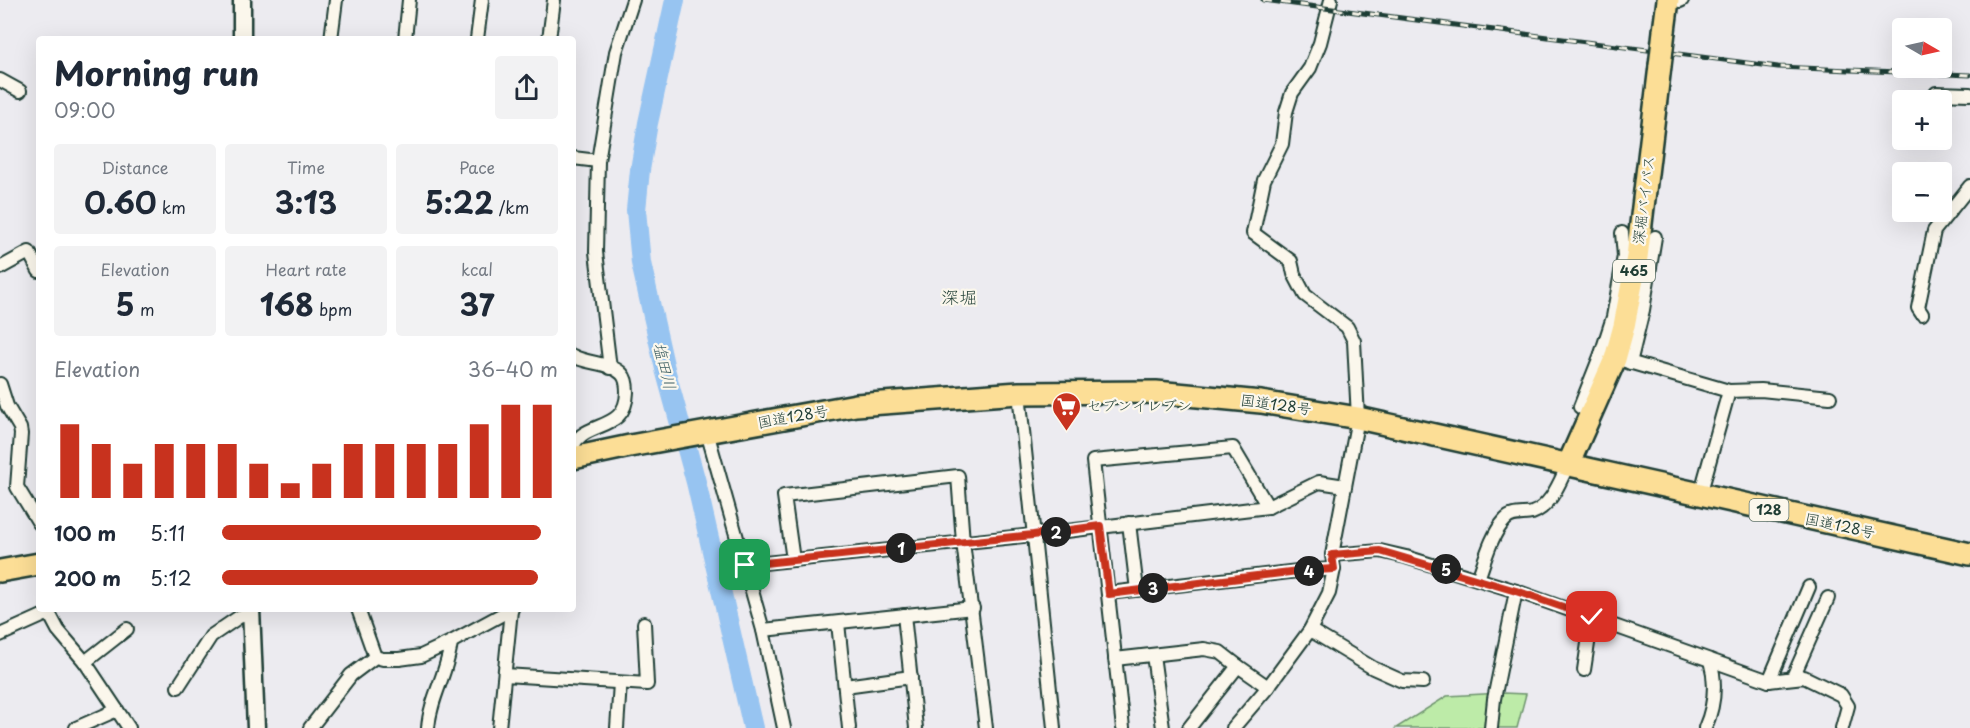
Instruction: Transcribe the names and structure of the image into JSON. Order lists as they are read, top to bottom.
{
  "streets": {
    "highway": [
      "深堀バイパス",
      "465",
      "国道128号",
      "128"
    ]
  },
  "crossings": [
    ["深堀バイパス", "国道128号"]
  ],
  "districts": ["深堀"],
  "water": ["塩田川"],
  "places": {
    "supermarket": ["セブンイレブン"]
  },
  "north": "right",
  "page": {
    "map_buttons": ["+", "−"],
    "heading": ["Morning run", "09:00"],
    "stats": [
      ["Distance", "0.60 km"],
      ["Time", "3:13"],
      ["Pace", "5:22 /km"],
      ["Elevation", "5 m"],
      ["Heart rate", "168 bpm"],
      ["kcal", "37"]
    ],
    "chart": ["Elevation", "36–40 m"],
    "list": [
      {
        "name": "100 m",
        "note": "5:11"
      },
      {
        "name": "200 m",
        "note": "5:12"
      }
    ],
    "pins": [
      "2",
      "1",
      "5",
      "4",
      "3"
    ]
  }
}
